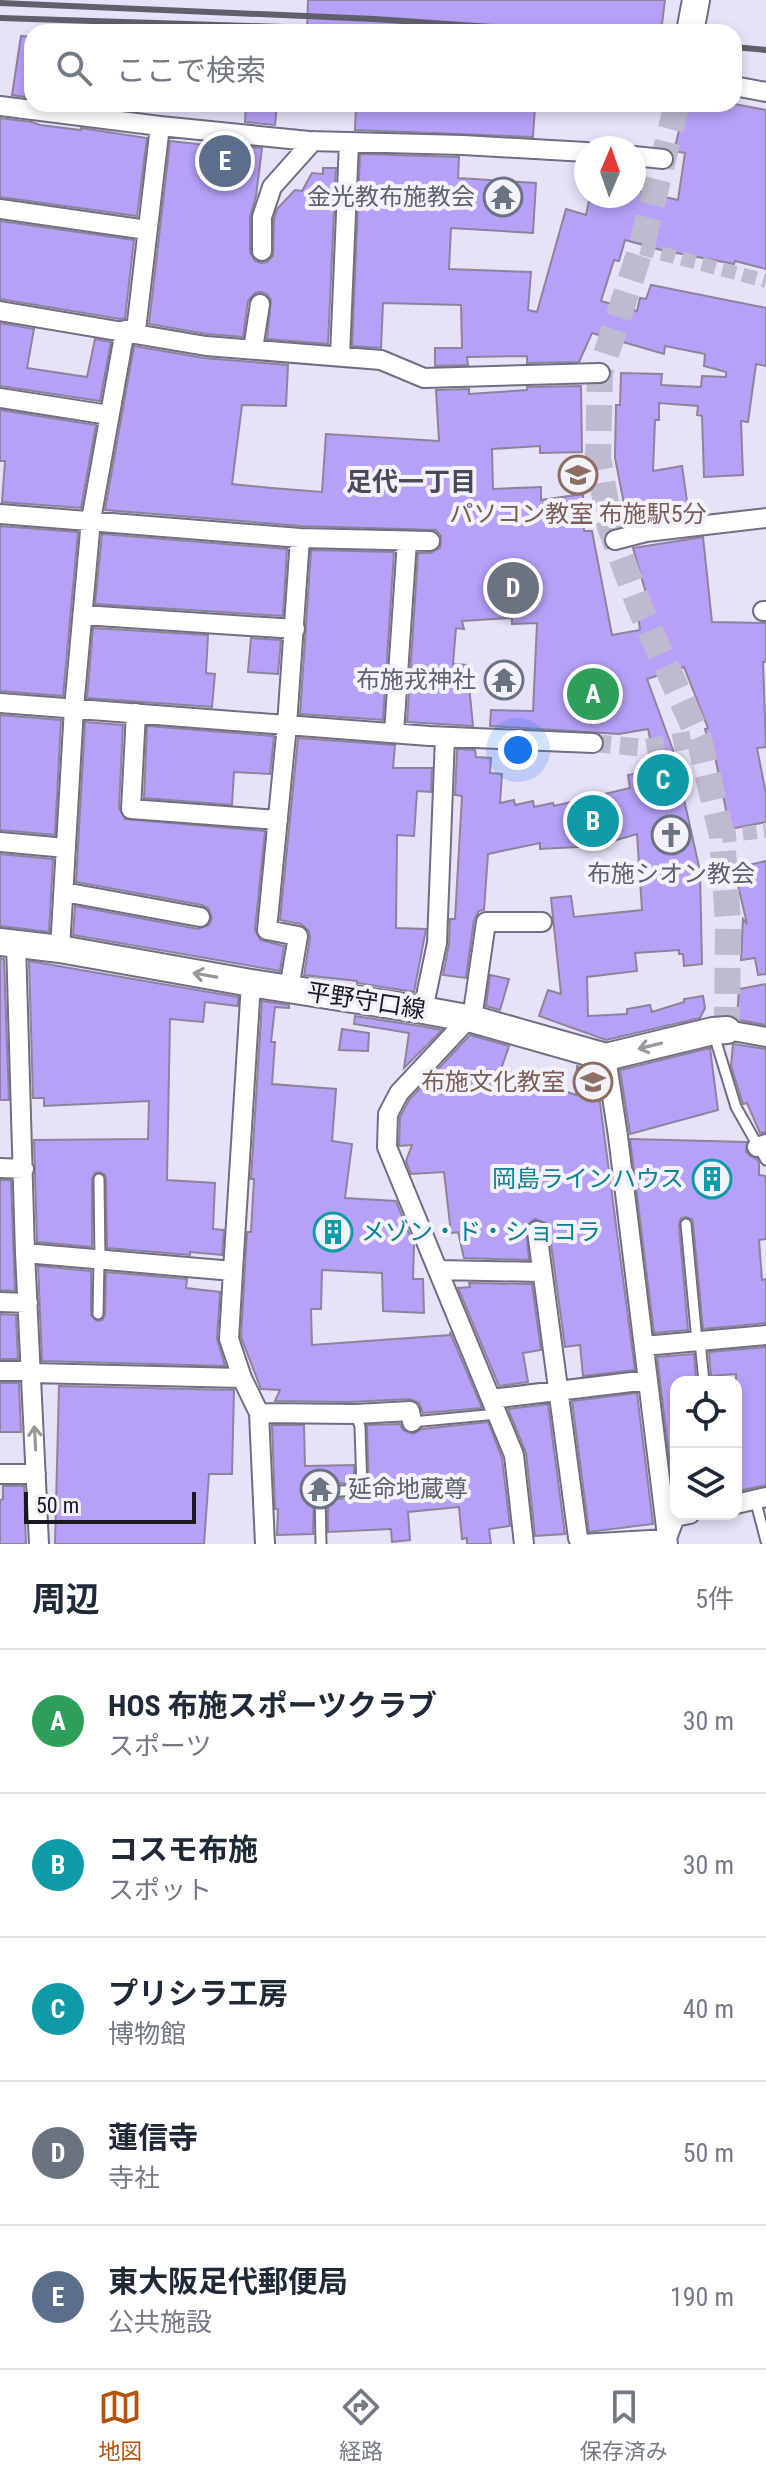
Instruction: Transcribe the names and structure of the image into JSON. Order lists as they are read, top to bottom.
{
  "streets": {
    "main road": ["平野守口線"]
  },
  "one_way": ["平野守口線"],
  "districts": ["足代一丁目"],
  "places": {
    "temple": ["金光教布施教会", "布施戎神社", "延命地蔵尊"],
    "school or university": ["パソコン教室 布施駅5分", "布施文化教室"],
    "church": ["布施シオン教会"],
    "building": ["岡島ラインハウス", "メゾン・ド・ショコラ"]
  },
  "scale_bar": "50 m",
  "north": "top",
  "page": {
    "search": "ここで検索",
    "pins": [
      "E",
      "D",
      "A",
      "C",
      "B"
    ],
    "scale": "50 m",
    "heading": ["周辺", "5件"],
    "list": [
      {
        "mark": "A",
        "name": "HOS 布施スポーツクラブ",
        "note": "スポーツ",
        "value": "30 m"
      },
      {
        "mark": "B",
        "name": "コスモ布施",
        "note": "スポット",
        "value": "30 m"
      },
      {
        "mark": "C",
        "name": "プリシラ工房",
        "note": "博物館",
        "value": "40 m"
      },
      {
        "mark": "D",
        "name": "蓮信寺",
        "note": "寺社",
        "value": "50 m"
      },
      {
        "mark": "E",
        "name": "東大阪足代郵便局",
        "note": "公共施設",
        "value": "190 m"
      }
    ],
    "nav": ["地図", "経路", "保存済み"]
  }
}
